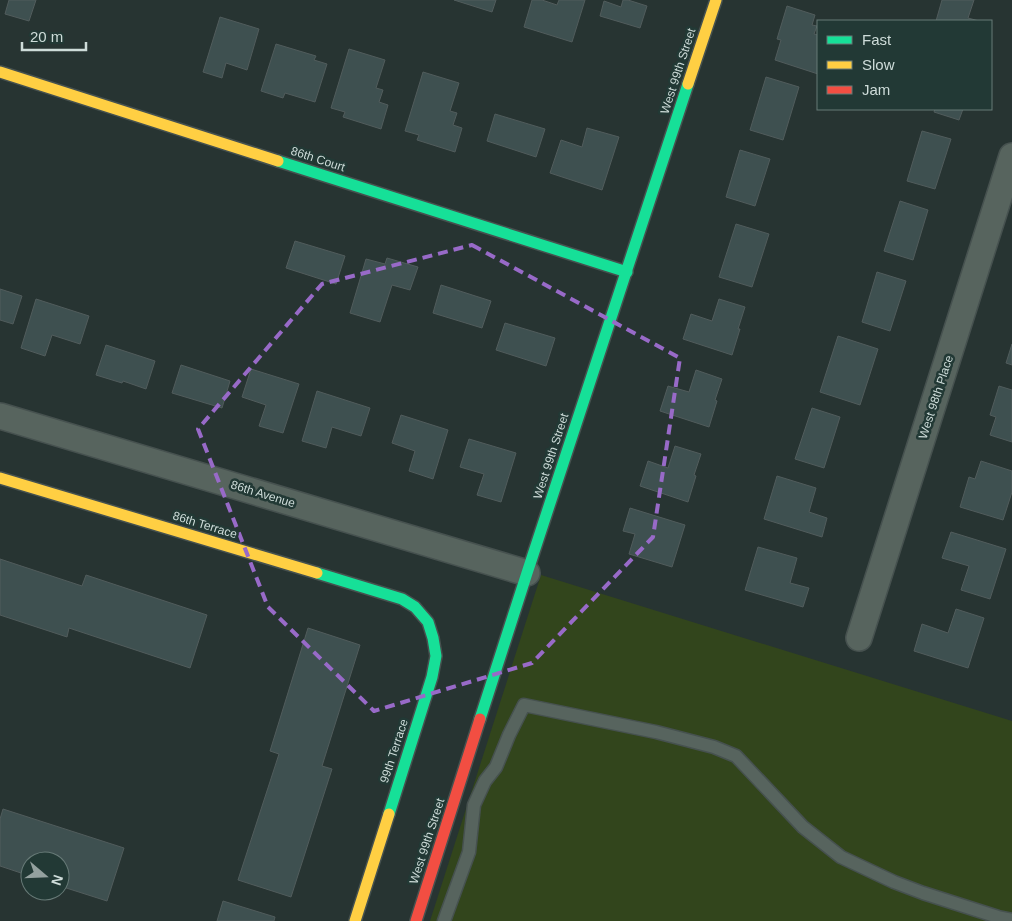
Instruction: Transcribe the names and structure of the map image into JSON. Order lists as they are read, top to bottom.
{
  "streets": {
    "street": [
      "West 99th Street",
      "86th Court",
      "West 98th Place",
      "86th Avenue",
      "86th Terrace",
      "99th Terrace"
    ]
  },
  "crossings": [
    ["West 99th Street", "86th Court"],
    ["West 99th Street", "86th Avenue"],
    ["86th Terrace", "99th Terrace"]
  ],
  "legend": ["Fast", "Slow", "Jam"],
  "scale_bar": "20 m",
  "north": "right"
}
